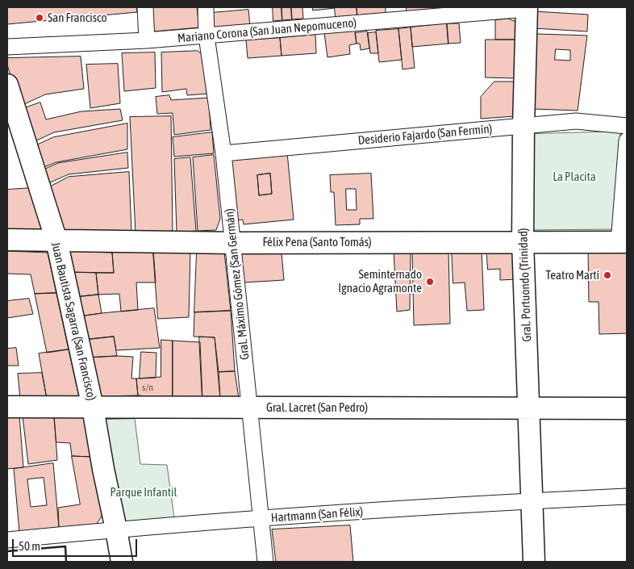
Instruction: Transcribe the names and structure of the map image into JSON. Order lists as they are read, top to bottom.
{
  "streets": {
    "street": [
      "Mariano Corona (San Juan Nepomuceno)",
      "Desiderio Fajardo (San Fermín)",
      "Félix Pena (Santo Tomás)",
      "Gral. Máximo Gómez (San Germán)",
      "Gral. Portuondo (Trinidad)",
      "Juan Bautista Sagarra (San Francisco)",
      "Gral. Lacret (San Pedro)",
      "Hartmann (San Félix)"
    ]
  },
  "crossings": [
    ["Mariano Corona (San Juan Nepomuceno)", "Gral. Máximo Gómez (San Germán)"],
    ["Mariano Corona (San Juan Nepomuceno)", "Gral. Portuondo (Trinidad)"],
    ["Desiderio Fajardo (San Fermín)", "Gral. Máximo Gómez (San Germán)"],
    ["Desiderio Fajardo (San Fermín)", "Gral. Portuondo (Trinidad)"],
    ["Félix Pena (Santo Tomás)", "Gral. Máximo Gómez (San Germán)"],
    ["Félix Pena (Santo Tomás)", "Gral. Portuondo (Trinidad)"],
    ["Félix Pena (Santo Tomás)", "Juan Bautista Sagarra (San Francisco)"],
    ["Gral. Máximo Gómez (San Germán)", "Gral. Lacret (San Pedro)"],
    ["Gral. Máximo Gómez (San Germán)", "Hartmann (San Félix)"],
    ["Gral. Portuondo (Trinidad)", "Gral. Lacret (San Pedro)"],
    ["Gral. Portuondo (Trinidad)", "Hartmann (San Félix)"],
    ["Juan Bautista Sagarra (San Francisco)", "Gral. Lacret (San Pedro)"],
    ["Juan Bautista Sagarra (San Francisco)", "Hartmann (San Félix)"]
  ],
  "parks": ["La Placita", "Parque Infantil"],
  "places": ["San Francisco", "Teatro Martí", "Seminternado Ignacio Agramonte"],
  "house_numbers": ["s/n"],
  "scale_bar": "50 m"
}
